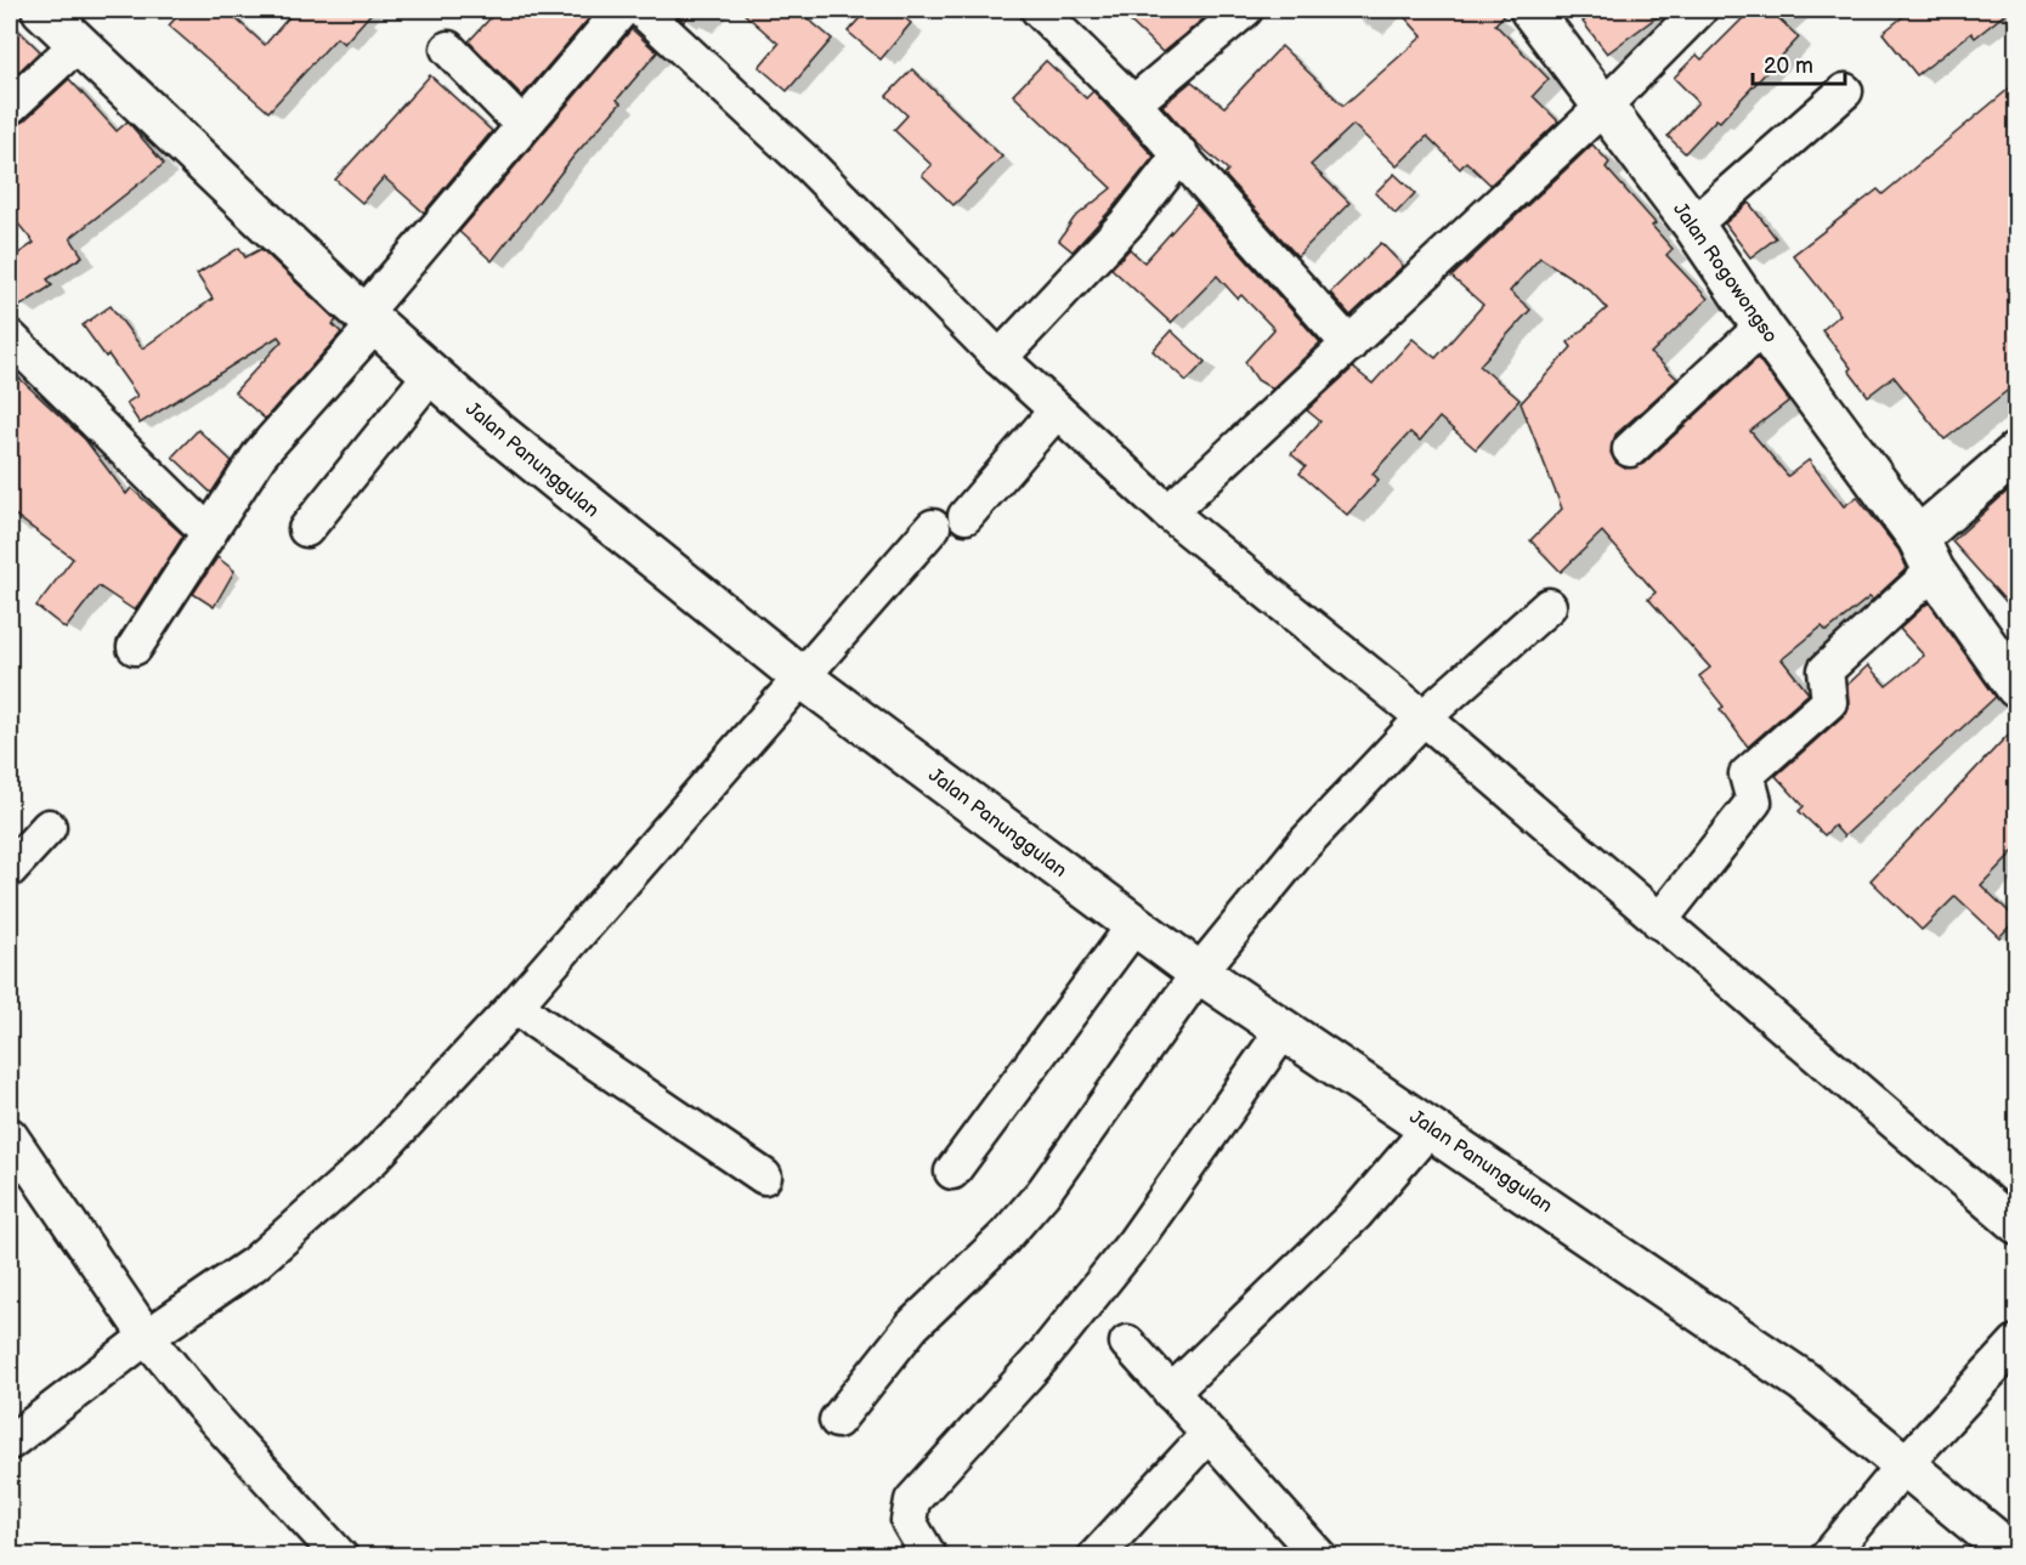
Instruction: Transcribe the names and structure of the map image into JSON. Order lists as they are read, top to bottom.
{
  "streets": {
    "main road": ["Jalan Rogowongso", "Jalan Panunggulan"]
  },
  "scale_bar": "20 m"
}
